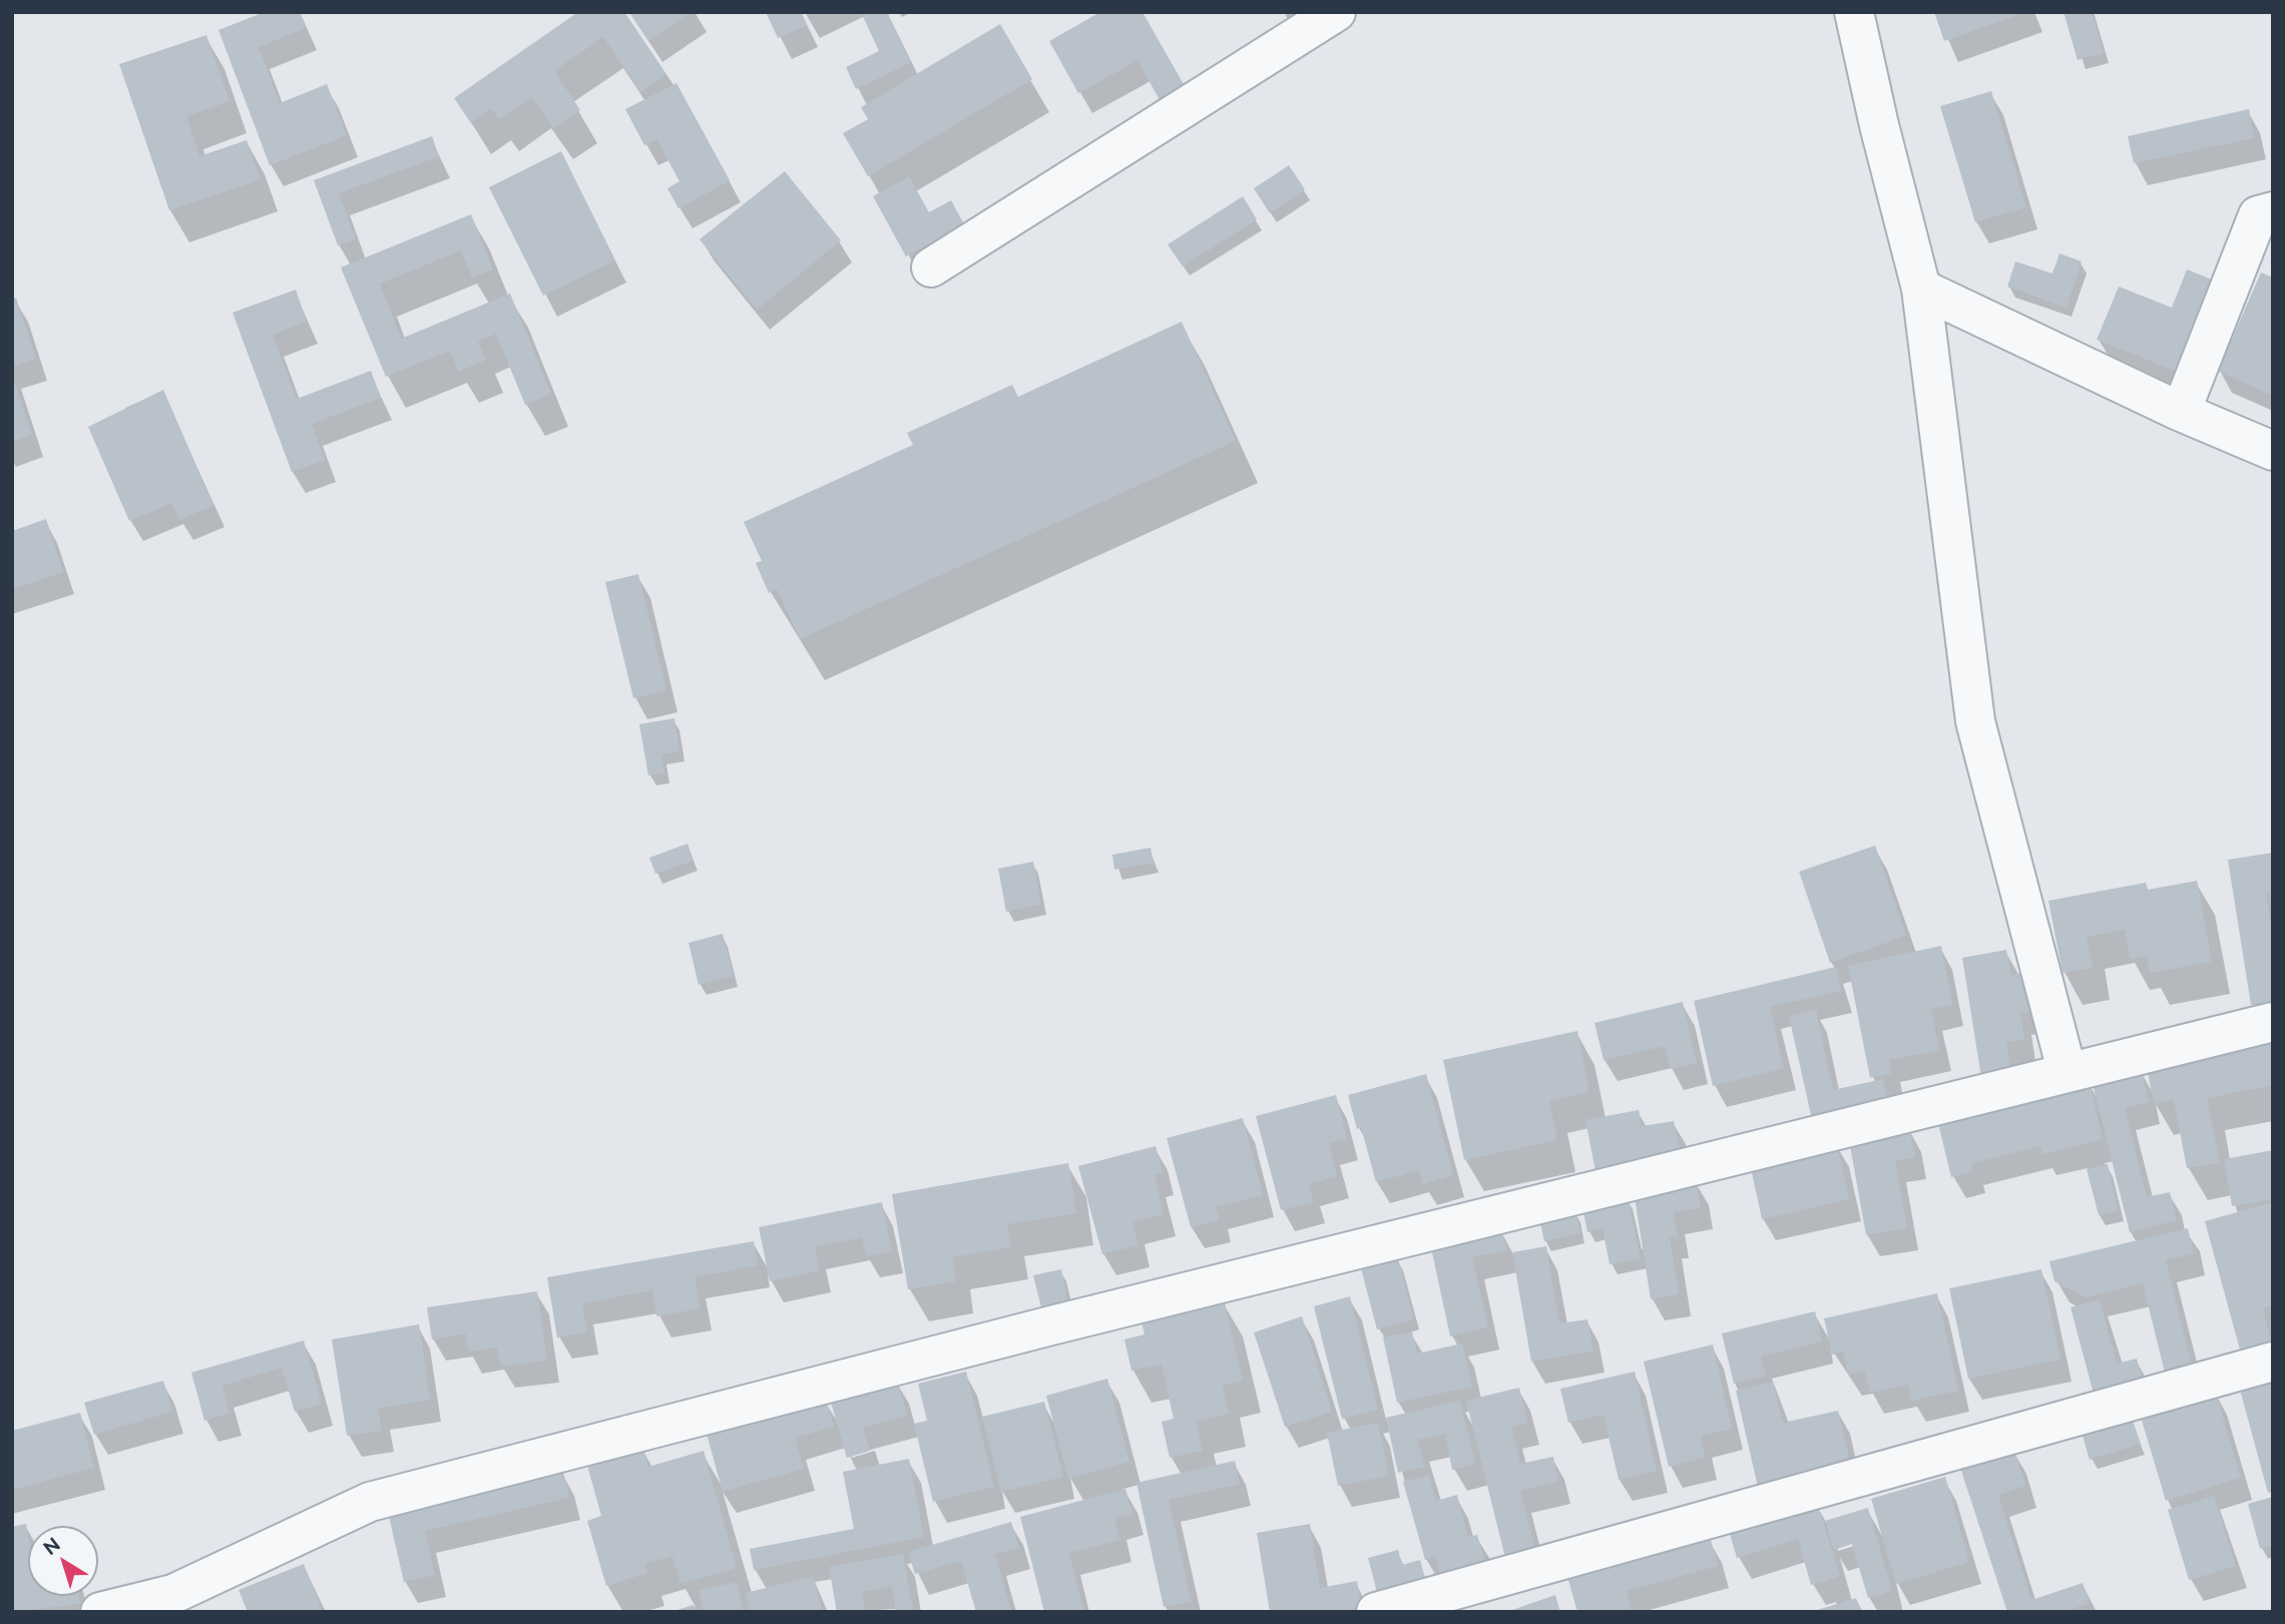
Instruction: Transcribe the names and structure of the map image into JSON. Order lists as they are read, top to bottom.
{
  "north": "top left"
}
